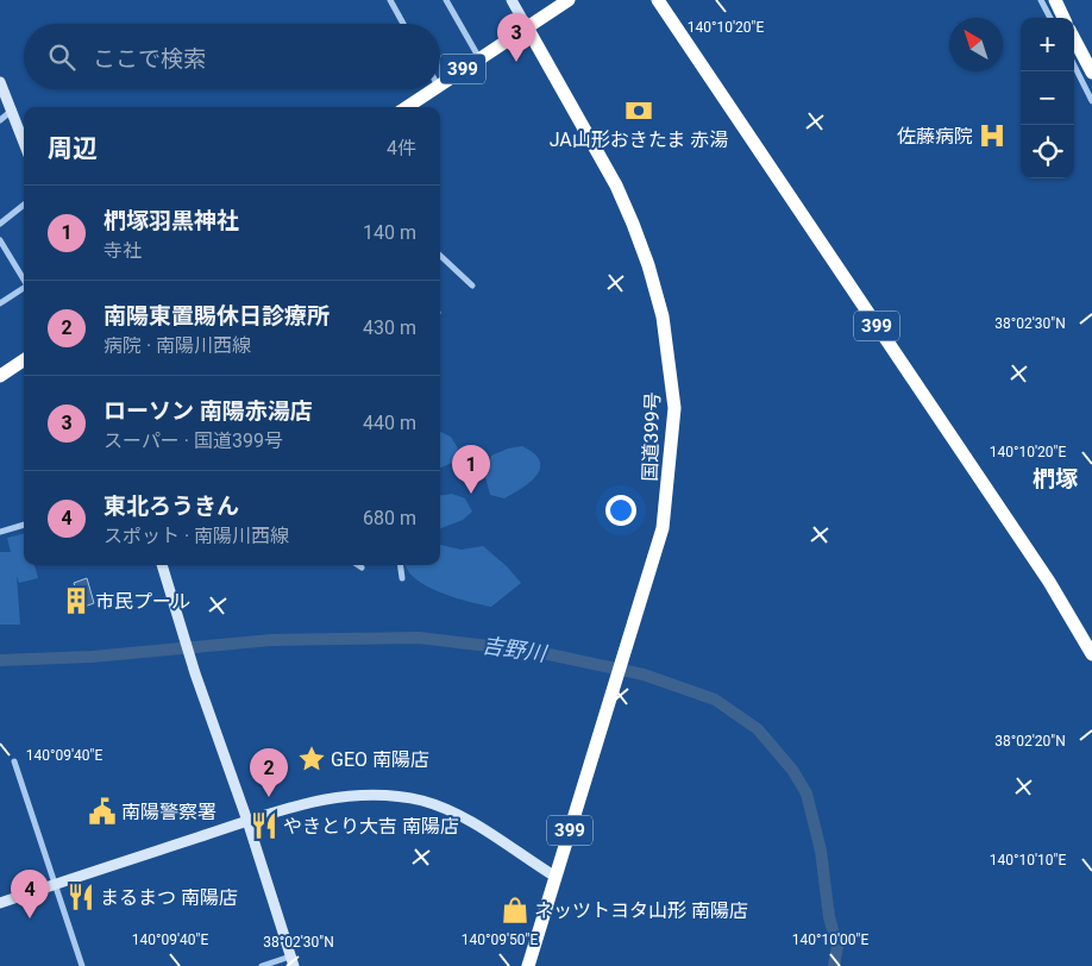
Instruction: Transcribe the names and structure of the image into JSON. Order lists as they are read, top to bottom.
{
  "streets": {
    "highway": ["399", "国道399号"]
  },
  "crossings": [
    ["399", "国道399号"]
  ],
  "districts": ["椚塚"],
  "water": ["吉野川"],
  "places": {
    "bank": ["JA山形おきたま 赤湯"],
    "hospital": ["佐藤病院"],
    "building": ["市民プール"],
    "place": ["GEO 南陽店"],
    "public building": ["南陽警察署"],
    "restaurant": ["やきとり大吉 南陽店", "まるまつ 南陽店"],
    "shop": ["ネッツトヨタ山形 南陽店"]
  },
  "north": "top left",
  "page": {
    "pins": [
      "3",
      "1",
      "2",
      "4"
    ],
    "map_buttons": ["+", "−"],
    "search": "ここで検索",
    "heading": ["周辺", "4件"],
    "list": [
      {
        "mark": "1",
        "name": "椚塚羽黒神社",
        "note": "寺社",
        "value": "140 m"
      },
      {
        "mark": "2",
        "name": "南陽東置賜休日診療所",
        "note": "病院 · 南陽川西線",
        "value": "430 m"
      },
      {
        "mark": "3",
        "name": "ローソン 南陽赤湯店",
        "note": "スーパー · 国道399号",
        "value": "440 m"
      },
      {
        "mark": "4",
        "name": "東北ろうきん",
        "note": "スポット · 南陽川西線",
        "value": "680 m"
      }
    ]
  },
  "coordinates": [
    "140°10'20\"E",
    "38°02'30\"N",
    "38°02'20\"N",
    "140°09'40\"E",
    "140°10'10\"E",
    "140°09'50\"E",
    "140°10'00\"E"
  ]
}
